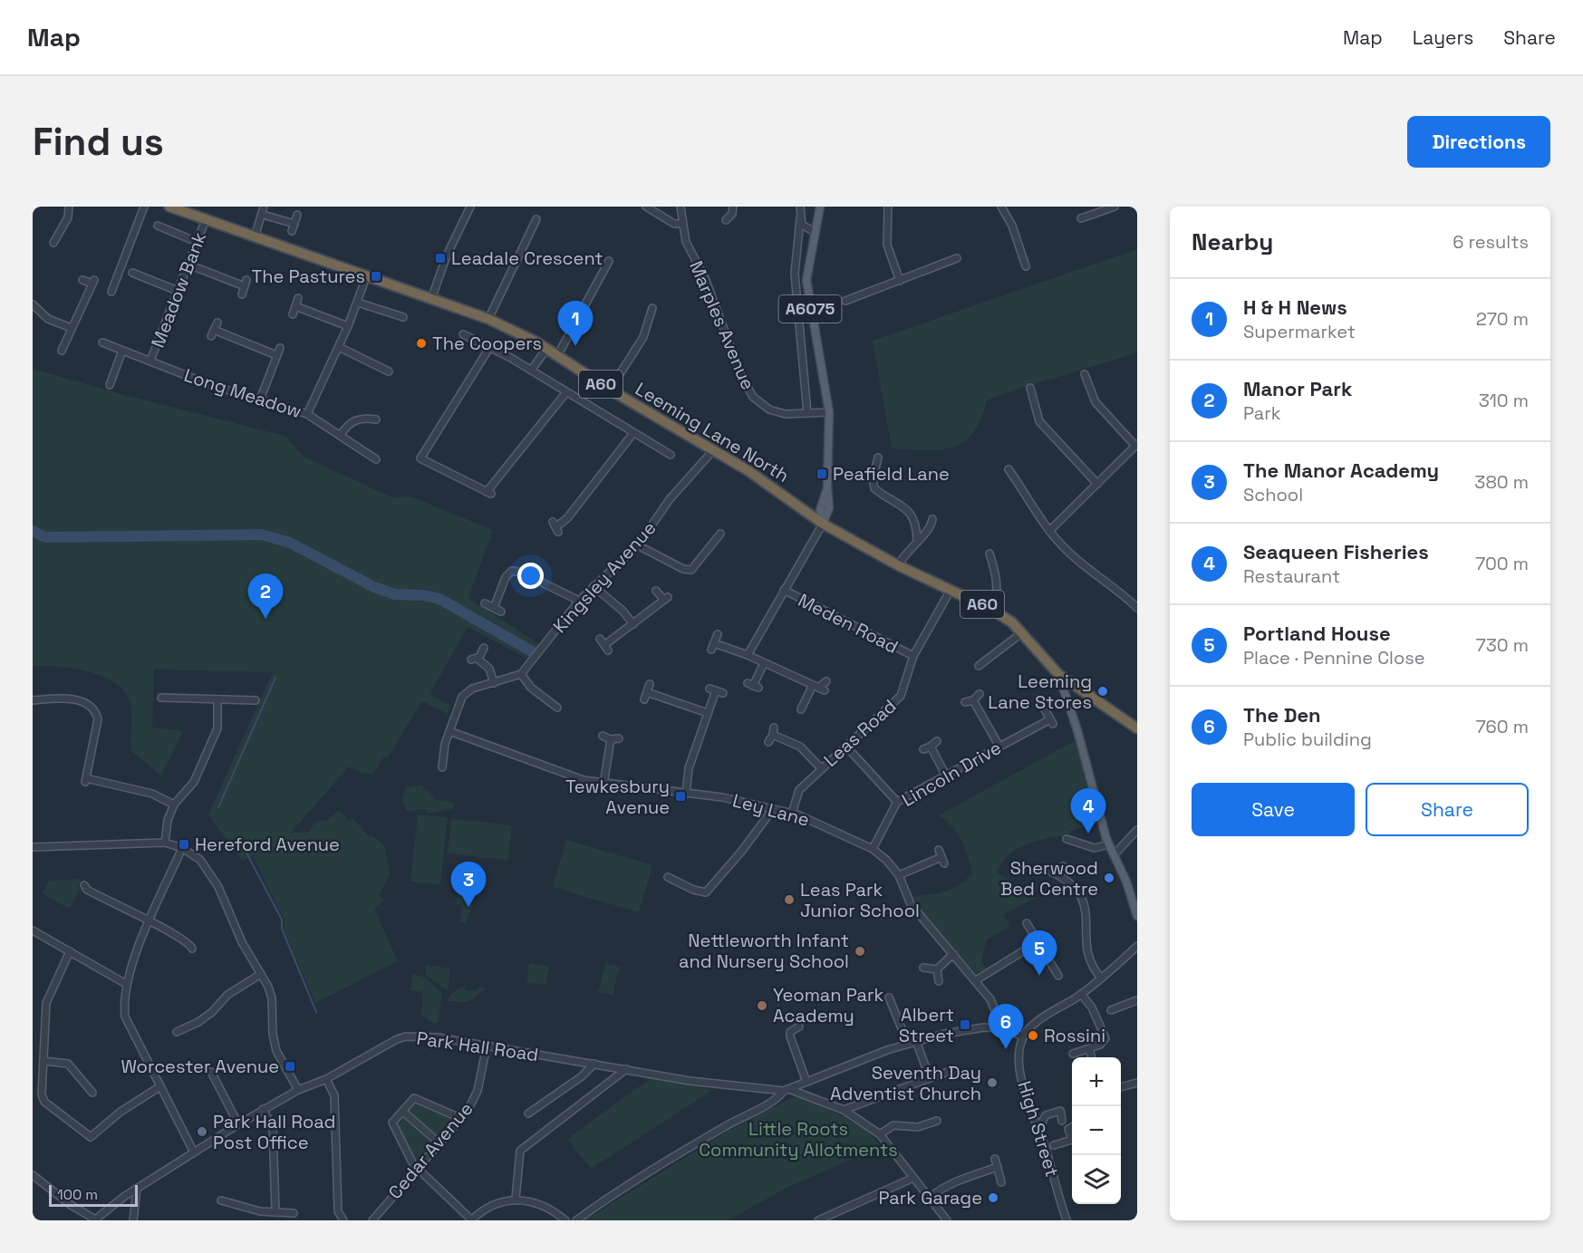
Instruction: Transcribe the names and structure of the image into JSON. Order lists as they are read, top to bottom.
{
  "streets": {
    "highway": ["A60", "Leeming Lane North"],
    "main road": ["A6075"],
    "street": [
      "Meadow Bank",
      "Marples Avenue",
      "Long Meadow",
      "Kingsley Avenue",
      "Meden Road",
      "Leas Road",
      "Lincoln Drive",
      "Ley Lane",
      "Park Hall Road",
      "High Street",
      "Cedar Avenue"
    ]
  },
  "crossings": [
    ["Meadow Bank", "Long Meadow"],
    ["Meadow Bank", "Leeming Lane North"],
    ["A6075", "Marples Avenue"],
    ["A6075", "Leeming Lane North"],
    ["A60", "Leeming Lane North"],
    ["Leeming Lane North", "Kingsley Avenue"],
    ["Leeming Lane North", "Leas Road"],
    ["Meden Road", "Leas Road"],
    ["Leas Road", "Ley Lane"],
    ["Lincoln Drive", "Ley Lane"],
    ["Park Hall Road", "Cedar Avenue"]
  ],
  "parks": ["Little Roots Community Allotments"],
  "places": {
    "transit": [
      "Leadale Crescent",
      "The Pastures",
      "Peafield Lane",
      "Tewkesbury Avenue",
      "Hereford Avenue",
      "Albert Street",
      "Worcester Avenue"
    ],
    "other": [
      "The Coopers",
      "Leeming Lane Stores",
      "Sherwood Bed Centre",
      "Leas Park Junior School",
      "Nettleworth Infant and Nursery School",
      "Yeoman Park Academy",
      "Rossini",
      "Seventh Day Adventist Church",
      "Park Hall Road Post Office",
      "Park Garage"
    ]
  },
  "scale_bar": "100 m",
  "page": {
    "header": "Map",
    "nav": ["Map", "Layers", "Share"],
    "buttons": [
      "Directions",
      ["Save", "Share"]
    ],
    "title": "Find us",
    "heading": ["Nearby", "6 results"],
    "list": [
      {
        "mark": "1",
        "name": "H & H News",
        "note": "Supermarket",
        "value": "270 m"
      },
      {
        "mark": "2",
        "name": "Manor Park",
        "note": "Park",
        "value": "310 m"
      },
      {
        "mark": "3",
        "name": "The Manor Academy",
        "note": "School",
        "value": "380 m"
      },
      {
        "mark": "4",
        "name": "Seaqueen Fisheries",
        "note": "Restaurant",
        "value": "700 m"
      },
      {
        "mark": "5",
        "name": "Portland House",
        "note": "Place · Pennine Close",
        "value": "730 m"
      },
      {
        "mark": "6",
        "name": "The Den",
        "note": "Public building",
        "value": "760 m"
      }
    ],
    "pins": [
      "1",
      "2",
      "4",
      "3",
      "5",
      "6"
    ],
    "map_buttons": ["+", "−"],
    "scale": "100 m"
  }
}
